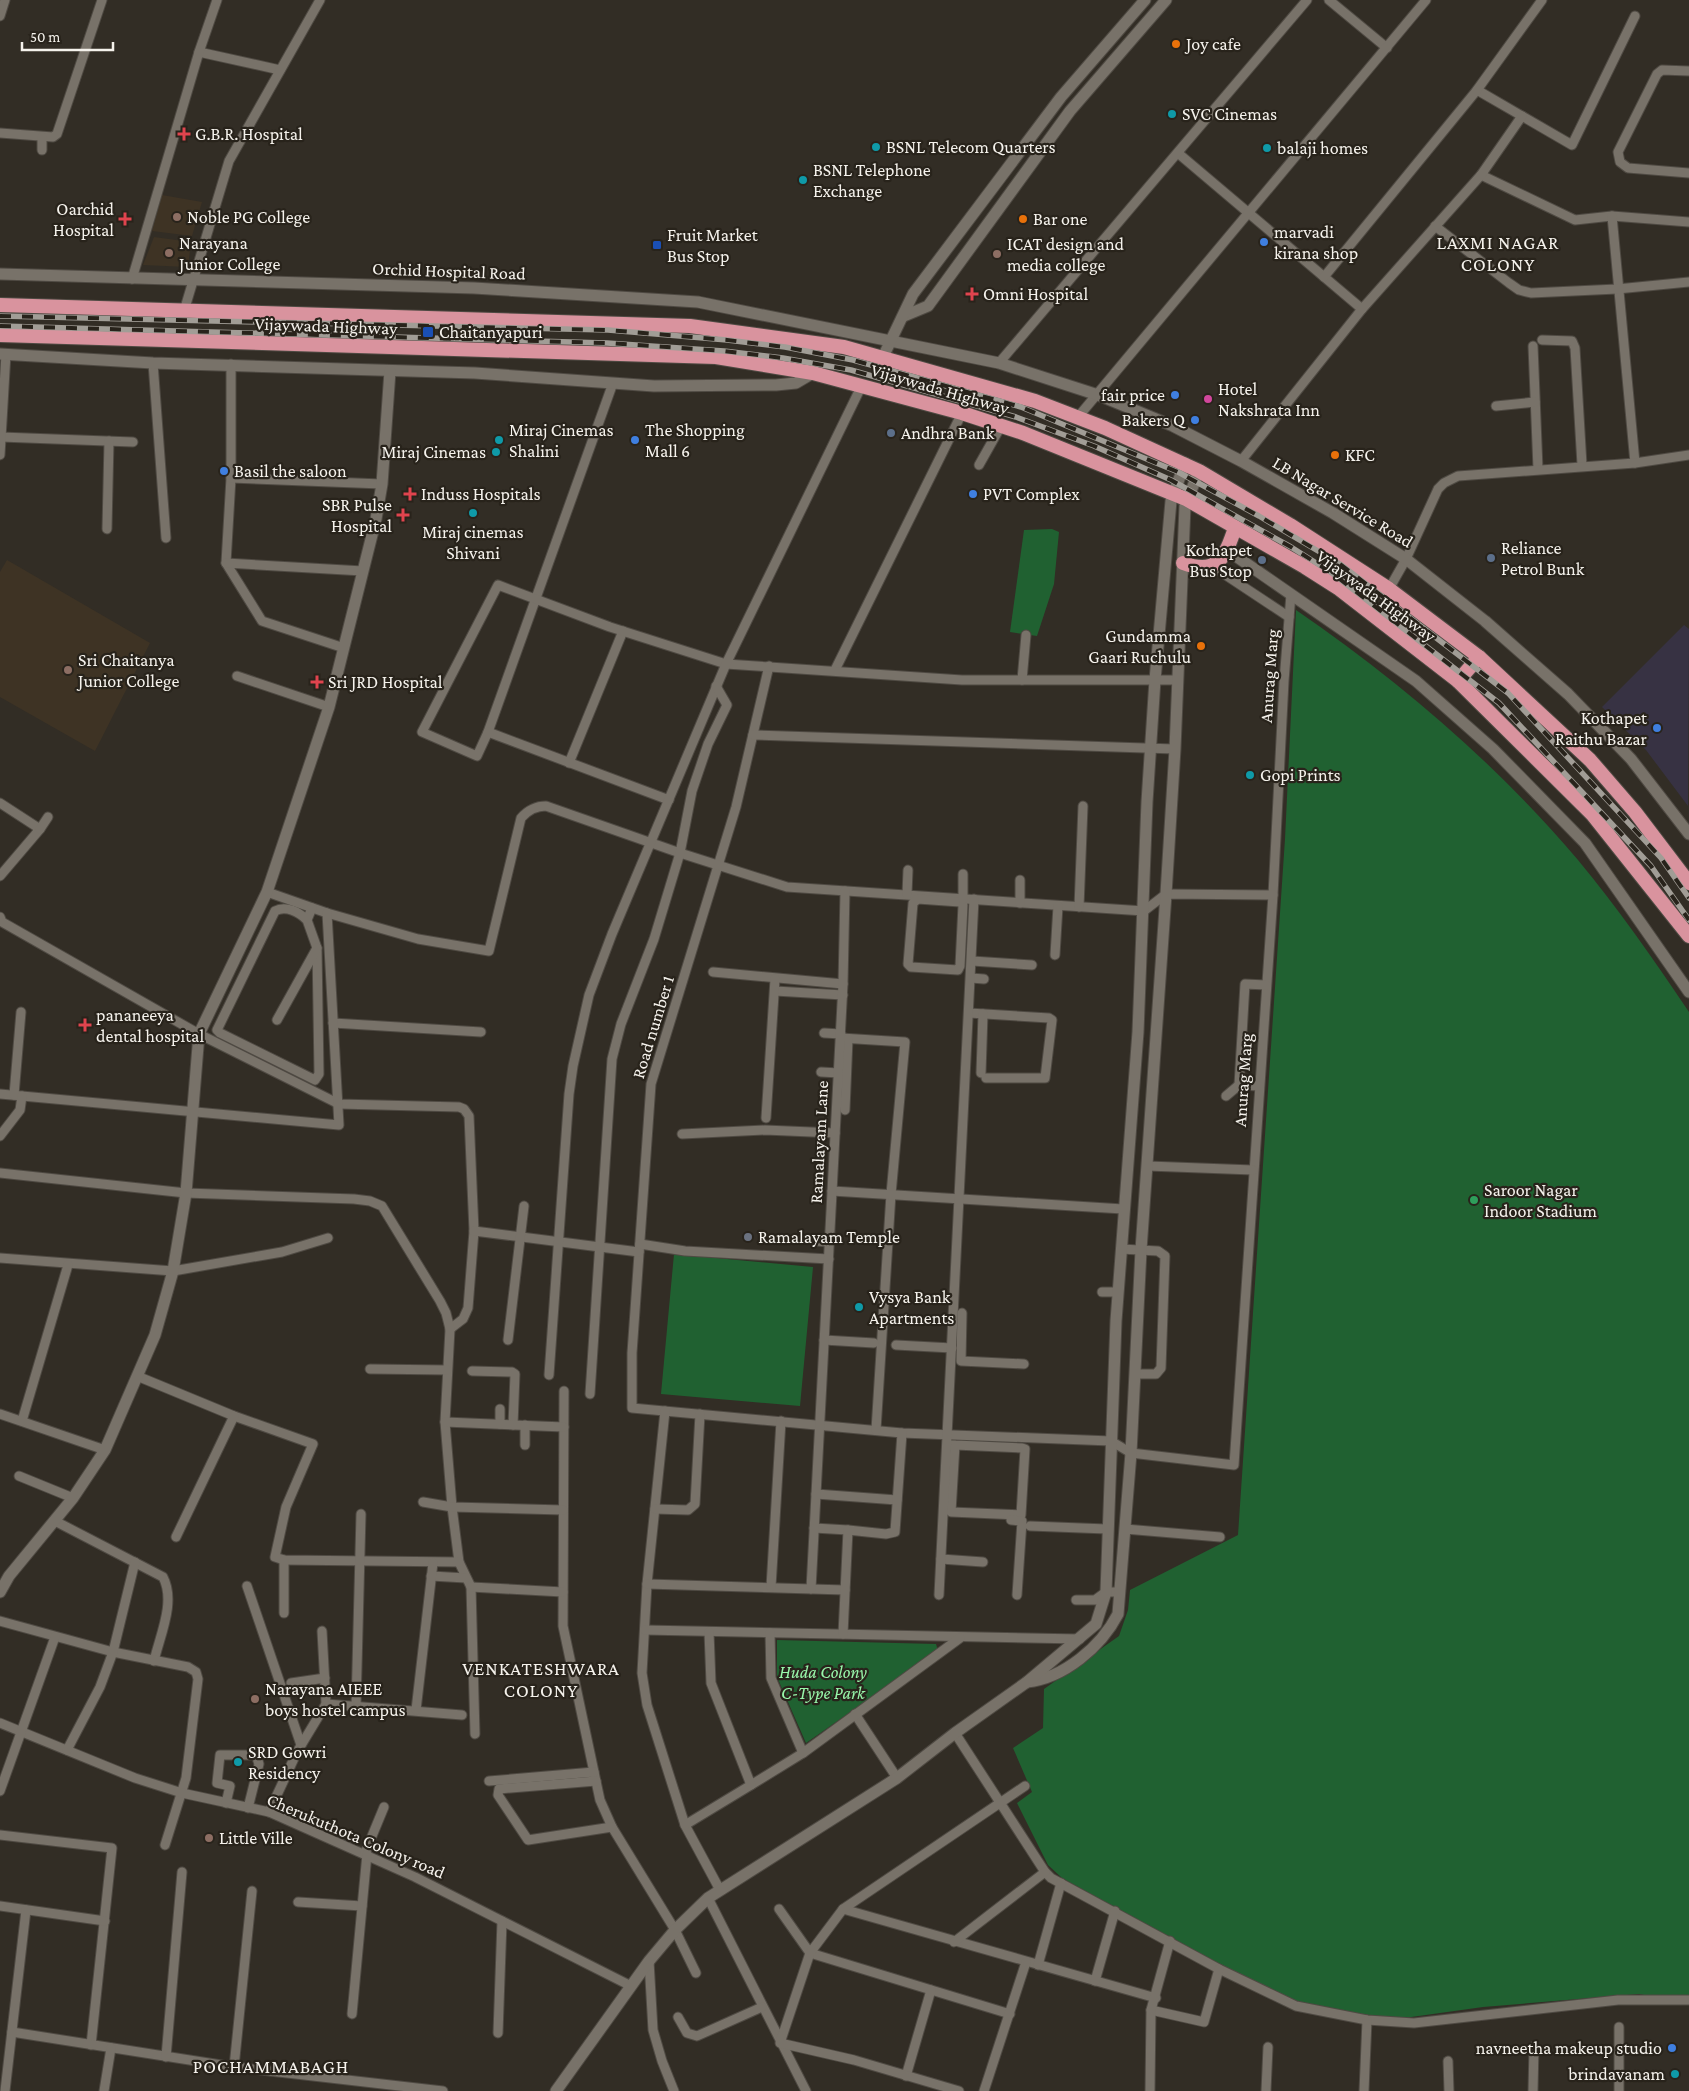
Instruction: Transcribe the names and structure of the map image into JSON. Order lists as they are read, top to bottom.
{
  "streets": {
    "highway": ["Vijaywada Highway"],
    "street": [
      "Orchid Hospital Road",
      "LB Nagar Service Road",
      "Anurag Marg",
      "Road number 1",
      "Ramalayam Lane",
      "Cherukuthota Colony road"
    ]
  },
  "crossings": [
    ["Orchid Hospital Road", "LB Nagar Service Road"]
  ],
  "districts": ["LAXMI NAGAR COLONY", "VENKATESHWARA COLONY", "POCHAMMABAGH"],
  "parks": ["Huda Colony C-Type Park"],
  "places": {
    "other": [
      "Joy cafe",
      "SVC Cinemas",
      "BSNL Telecom Quarters",
      "balaji homes",
      "BSNL Telephone Exchange",
      "Noble PG College",
      "Bar one",
      "marvadi kirana shop",
      "Narayana Junior College",
      "ICAT design and media college",
      "fair price",
      "Hotel Nakshrata Inn",
      "Bakers Q",
      "Andhra Bank",
      "Miraj Cinemas Shalini",
      "The Shopping Mall 6",
      "Miraj Cinemas",
      "KFC",
      "Basil the saloon",
      "PVT Complex",
      "Miraj cinemas Shivani",
      "Reliance Petrol Bunk",
      "Kothapet Bus Stop",
      "Gundamma Gaari Ruchulu",
      "Sri Chaitanya Junior College",
      "Kothapet Raithu Bazar",
      "Gopi Prints",
      "Saroor Nagar Indoor Stadium",
      "Ramalayam Temple",
      "Vysya Bank Apartments",
      "Narayana AIEEE boys hostel campus",
      "SRD Gowri Residency",
      "Little Ville",
      "navneetha makeup studio",
      "brindavanam"
    ],
    "health": [
      "G.B.R. Hospital",
      "Oarchid Hospital",
      "Omni Hospital",
      "Induss Hospitals",
      "SBR Pulse Hospital",
      "Sri JRD Hospital",
      "pananeeya dental hospital"
    ],
    "transit": ["Fruit Market Bus Stop", "Chaitanyapuri"]
  },
  "scale_bar": "50 m"
}
